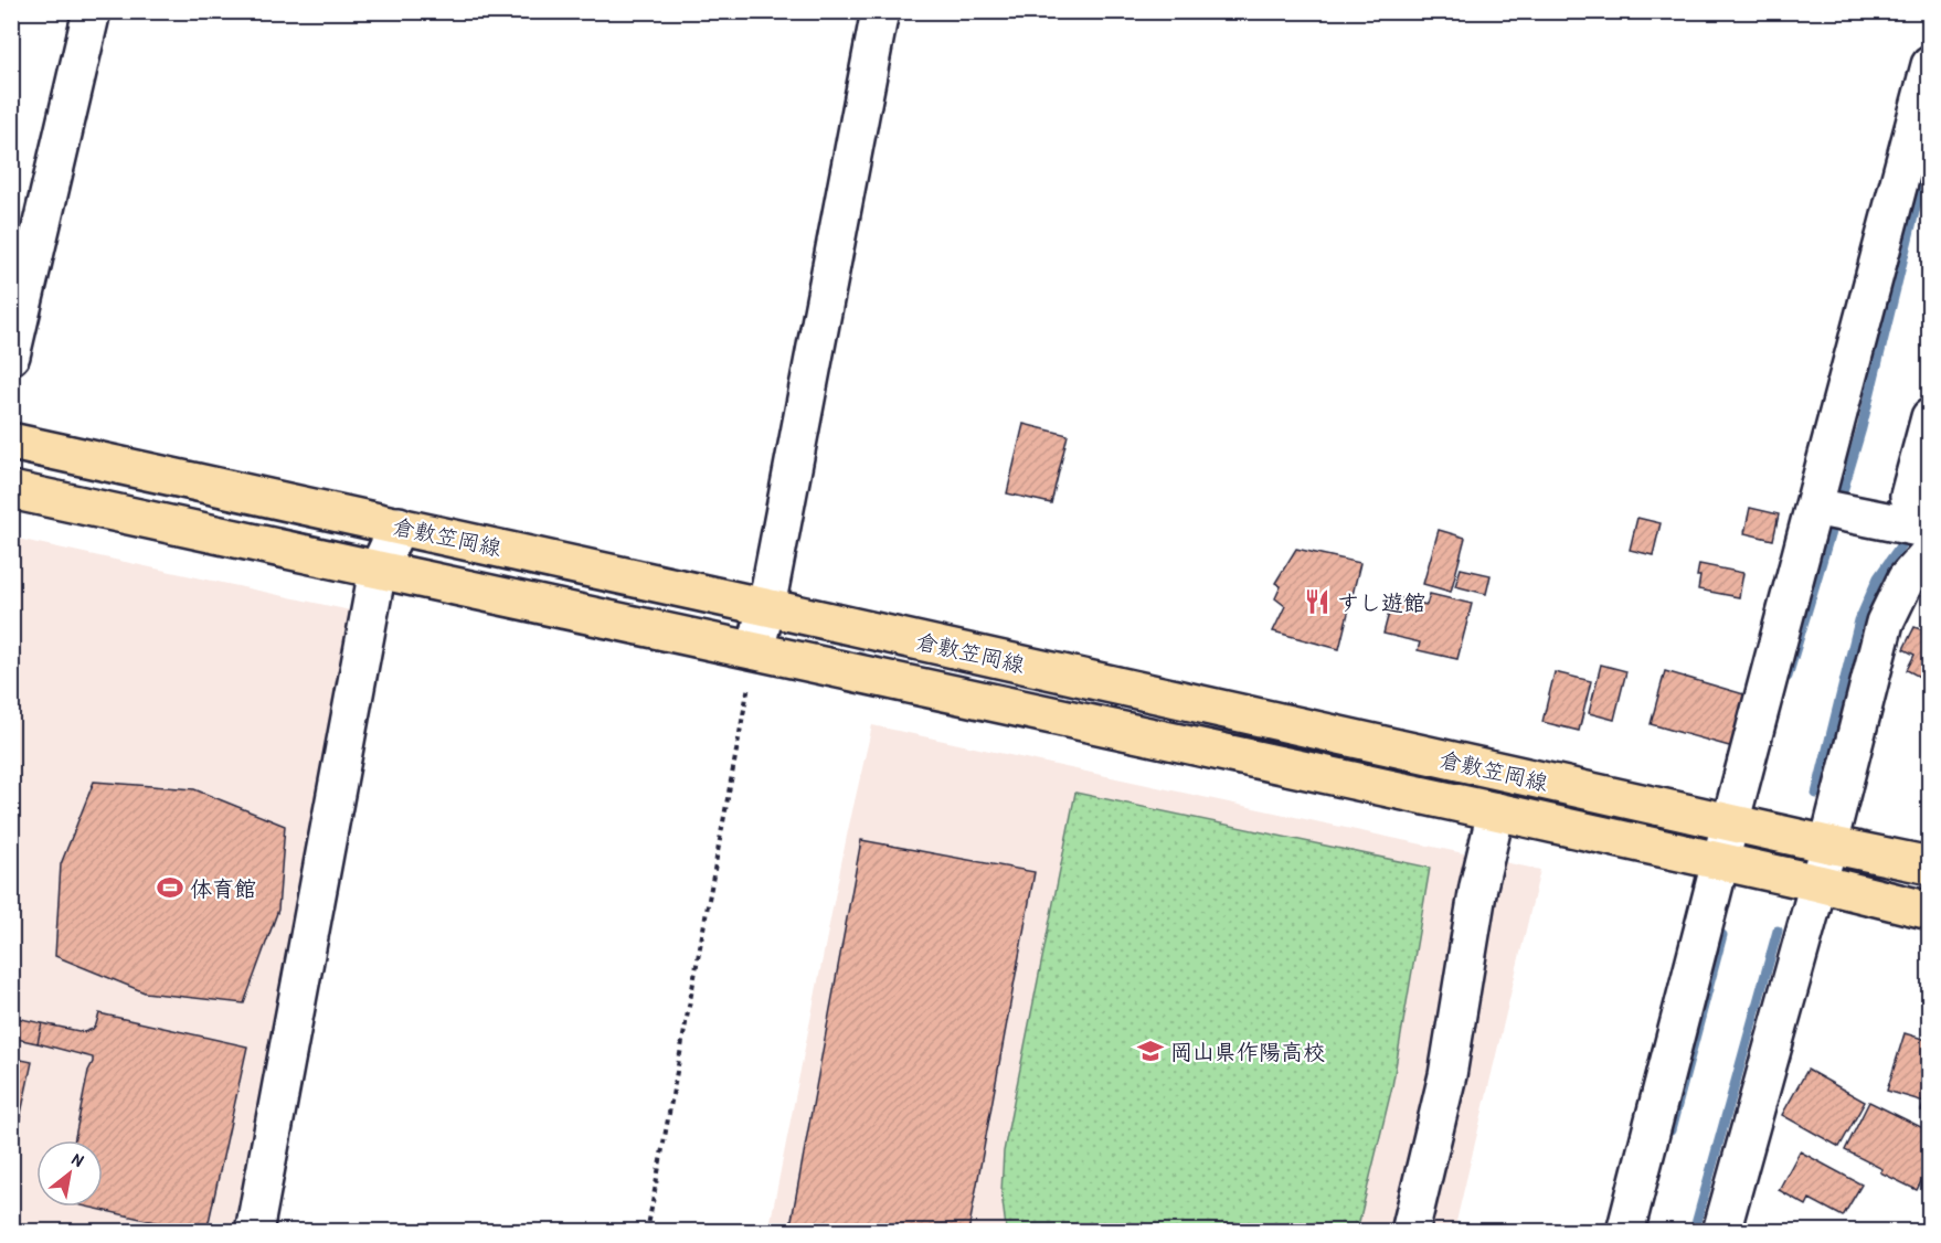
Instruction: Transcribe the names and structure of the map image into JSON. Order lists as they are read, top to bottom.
{
  "streets": {
    "main road": ["倉敷笠岡線"]
  },
  "places": {
    "restaurant": ["すし遊館"],
    "sports": ["体育館"],
    "school or university": ["岡山県作陽高校"]
  },
  "north": "top right"
}
